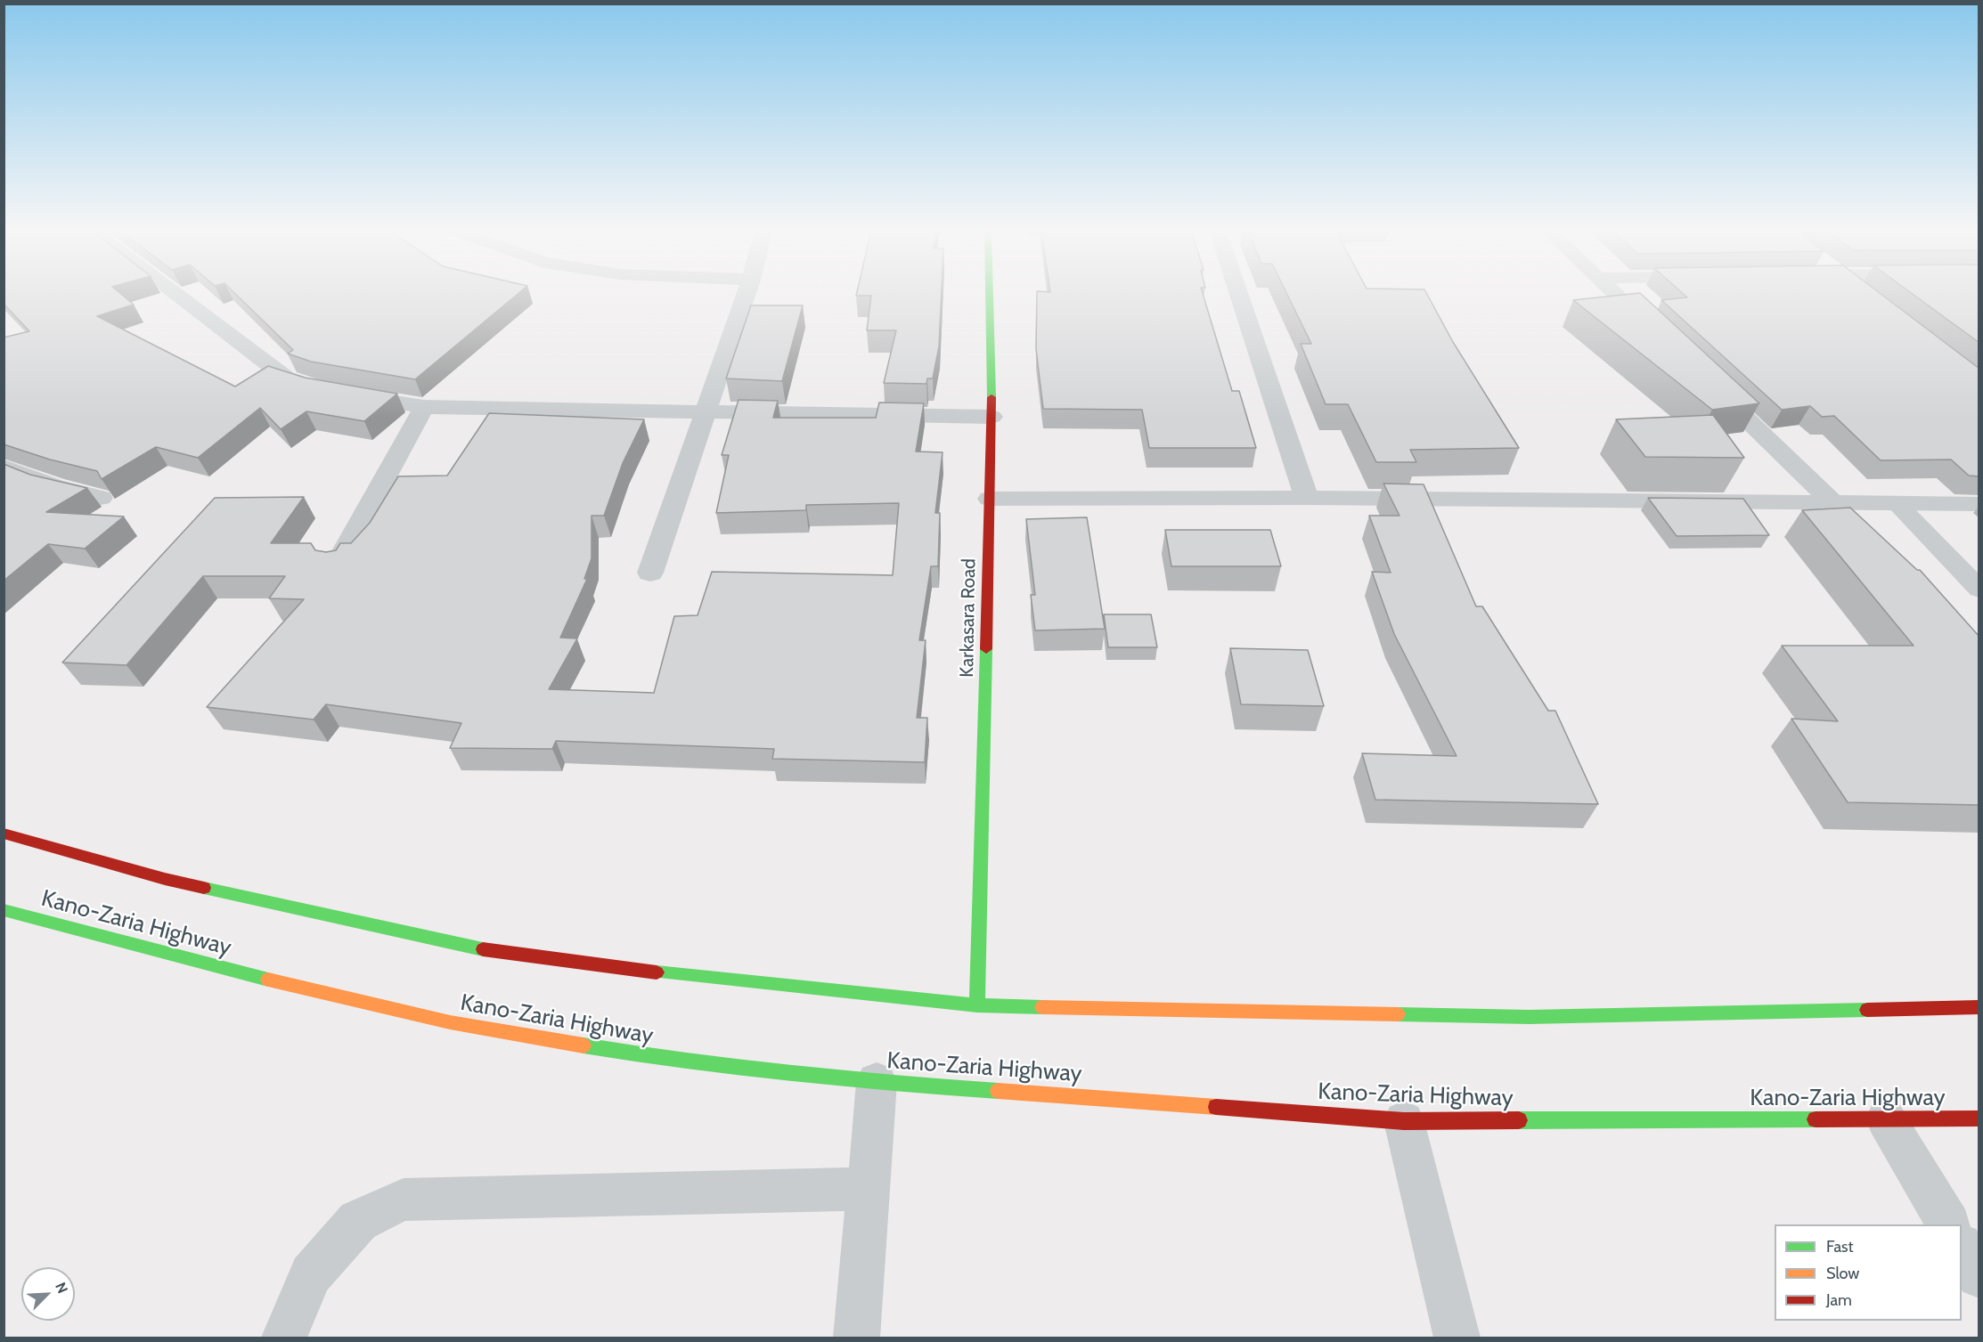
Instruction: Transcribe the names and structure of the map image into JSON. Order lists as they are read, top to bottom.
{
  "streets": {
    "main road": ["Karkasara Road", "Kano-Zaria Highway"]
  },
  "legend": ["Fast", "Slow", "Jam"],
  "north": "top right"
}
